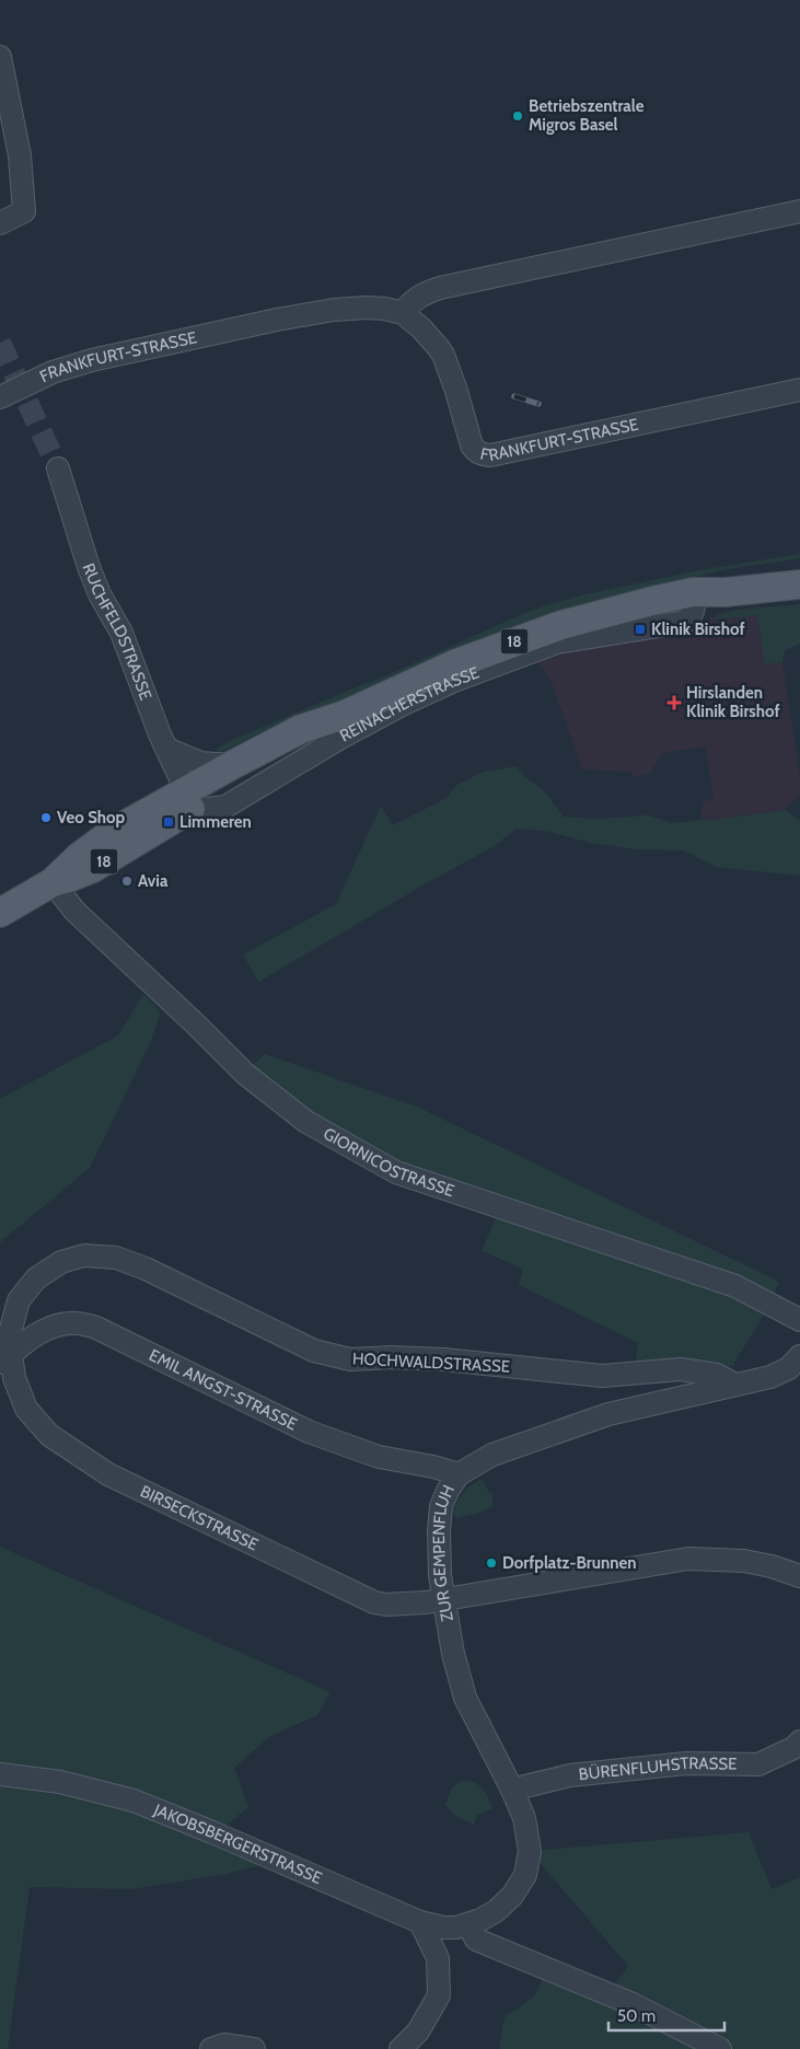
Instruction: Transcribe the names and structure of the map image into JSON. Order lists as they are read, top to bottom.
{
  "streets": {
    "main road": ["18", "REINACHERSTRASSE"],
    "street": [
      "FRANKFURT-STRASSE",
      "RUCHFELDSTRASSE",
      "GIORNICOSTRASSE",
      "HOCHWALDSTRASSE",
      "EMIL ANGST-STRASSE",
      "BIRSECKSTRASSE",
      "ZUR GEMPENFLUH",
      "BÜRENFLUHSTRASSE",
      "JAKOBSBERGERSTRASSE"
    ]
  },
  "crossings": [
    ["RUCHFELDSTRASSE", "REINACHERSTRASSE"],
    ["REINACHERSTRASSE", "GIORNICOSTRASSE"],
    ["HOCHWALDSTRASSE", "EMIL ANGST-STRASSE"],
    ["HOCHWALDSTRASSE", "BIRSECKSTRASSE"],
    ["HOCHWALDSTRASSE", "ZUR GEMPENFLUH"],
    ["EMIL ANGST-STRASSE", "BIRSECKSTRASSE"],
    ["EMIL ANGST-STRASSE", "ZUR GEMPENFLUH"],
    ["BIRSECKSTRASSE", "ZUR GEMPENFLUH"],
    ["ZUR GEMPENFLUH", "BÜRENFLUHSTRASSE"],
    ["ZUR GEMPENFLUH", "JAKOBSBERGERSTRASSE"]
  ],
  "places": {
    "other": [
      "Betriebszentrale Migros Basel",
      "Veo Shop",
      "Avia",
      "Dorfplatz-Brunnen"
    ],
    "transit": ["Klinik Birshof", "Limmeren"],
    "health": ["Hirslanden Klinik Birshof"]
  },
  "scale_bar": "50 m"
}
